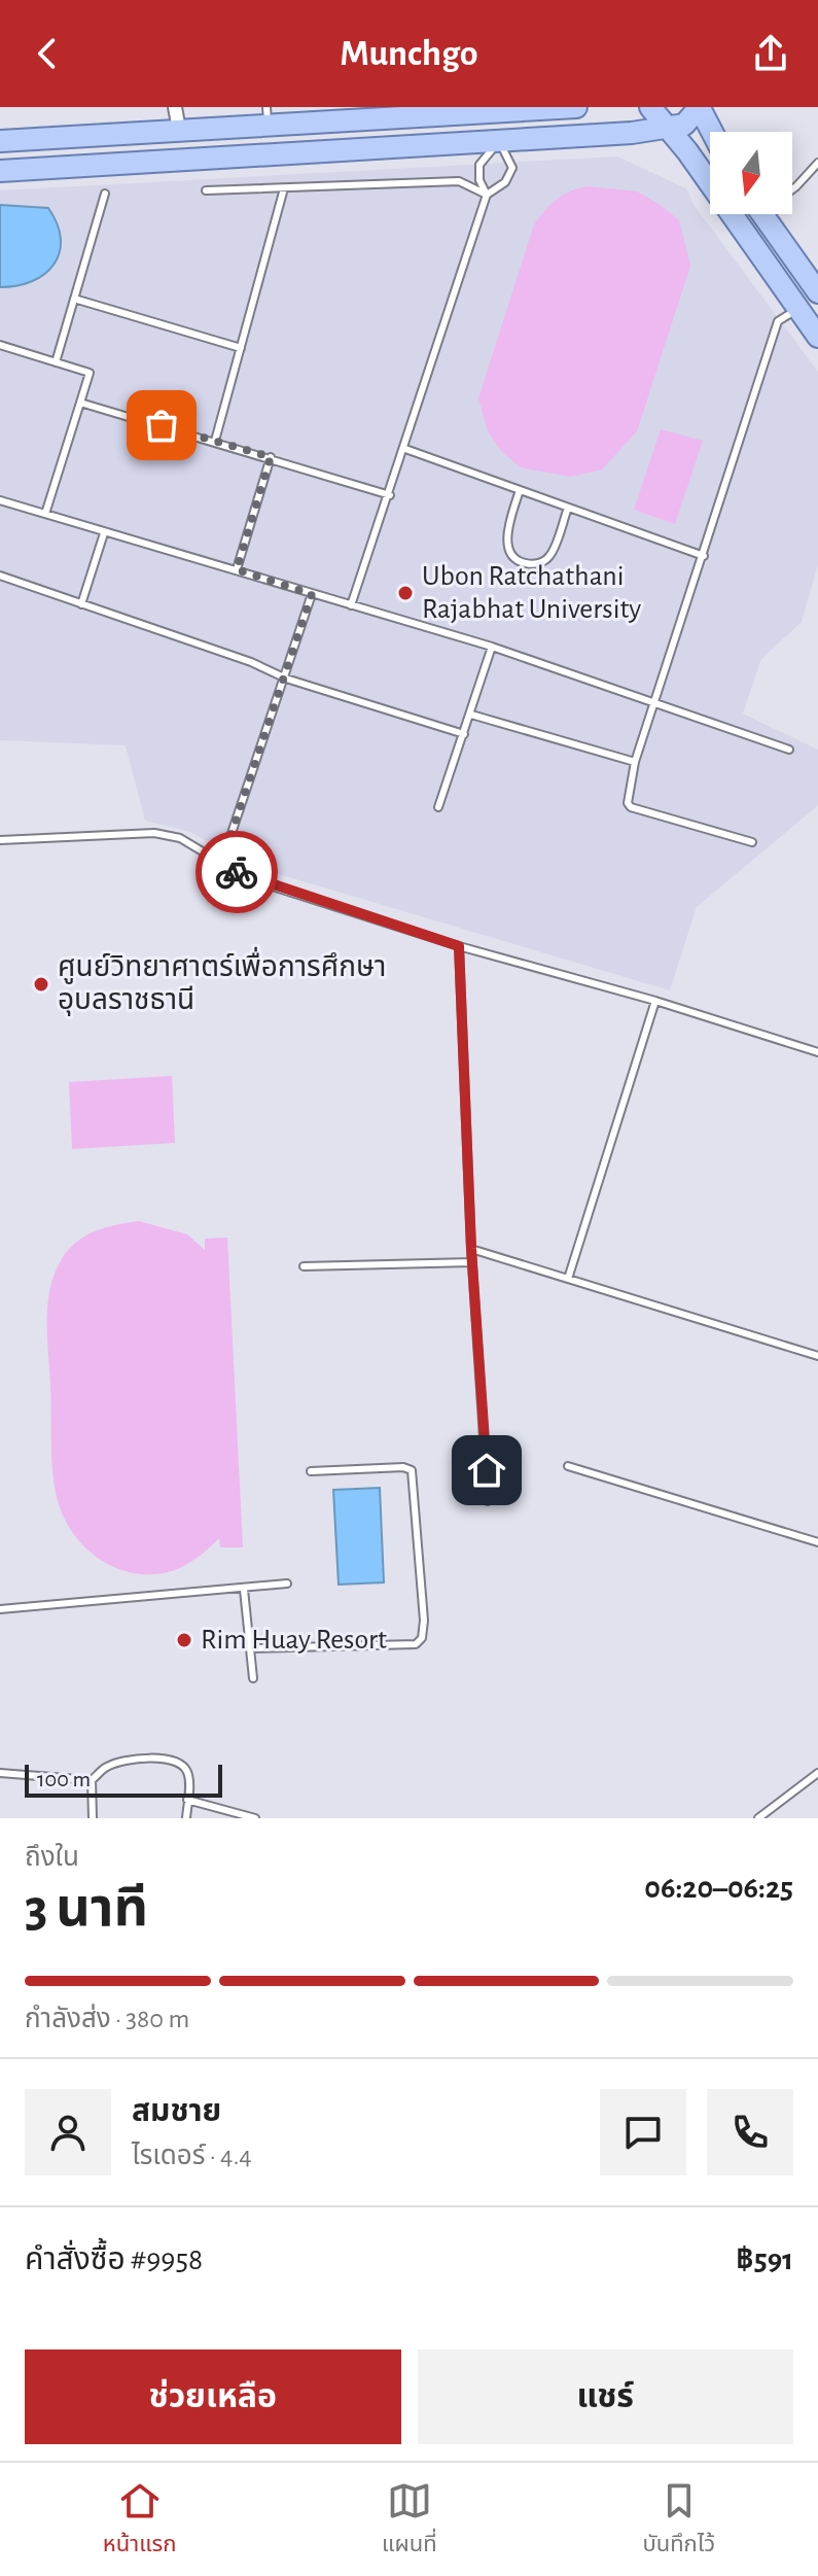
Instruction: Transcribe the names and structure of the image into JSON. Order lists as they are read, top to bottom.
{
  "places": ["Ubon Ratchathani Rajabhat University", "ศูนย์วิทยาศาตร์เพื่อการศึกษา อุบลราชธานี", "Rim Huay Resort"],
  "scale_bar": "100 m",
  "north": "bottom",
  "page": {
    "header": "Munchgo",
    "scale": "100 m",
    "heading": ["3 นาที", "ถึงใน", "06:20–06:25"],
    "panel": [
      "สมชาย",
      "ไรเดอร์ · 4.4",
      "คำสั่งซื้อ #9958",
      "฿591"
    ],
    "bar": "กำลังส่ง · 380 m",
    "buttons": ["ช่วยเหลือ", "แชร์"],
    "tabs": ["หน้าแรก", "แผนที่", "บันทึกไว้"]
  }
}
